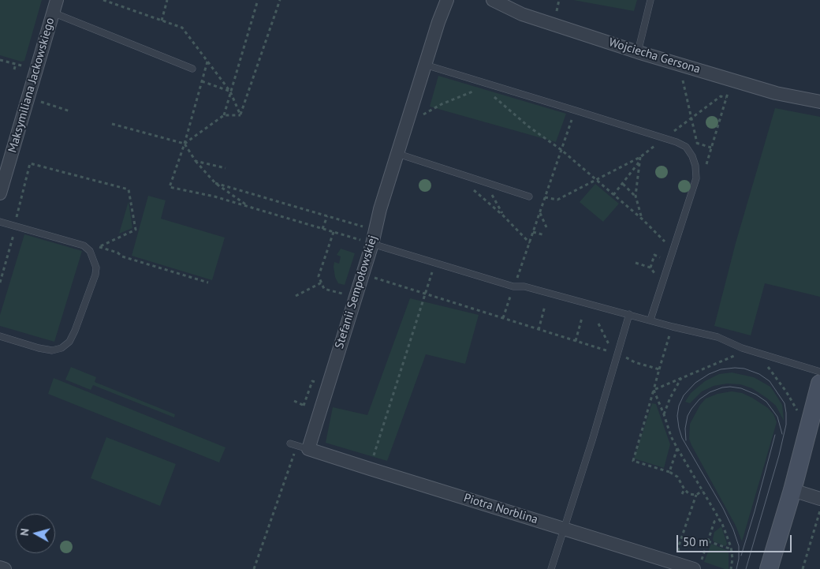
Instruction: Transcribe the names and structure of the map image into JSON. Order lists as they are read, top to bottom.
{
  "streets": {
    "street": [
      "Wojciecha Gersona",
      "Maksymiliana Jackowskiego",
      "Stefanii Sempołowskiej",
      "Piotra Norblina"
    ]
  },
  "crossings": [
    ["Stefanii Sempołowskiej", "Piotra Norblina"]
  ],
  "scale_bar": "50 m",
  "north": "left"
}
